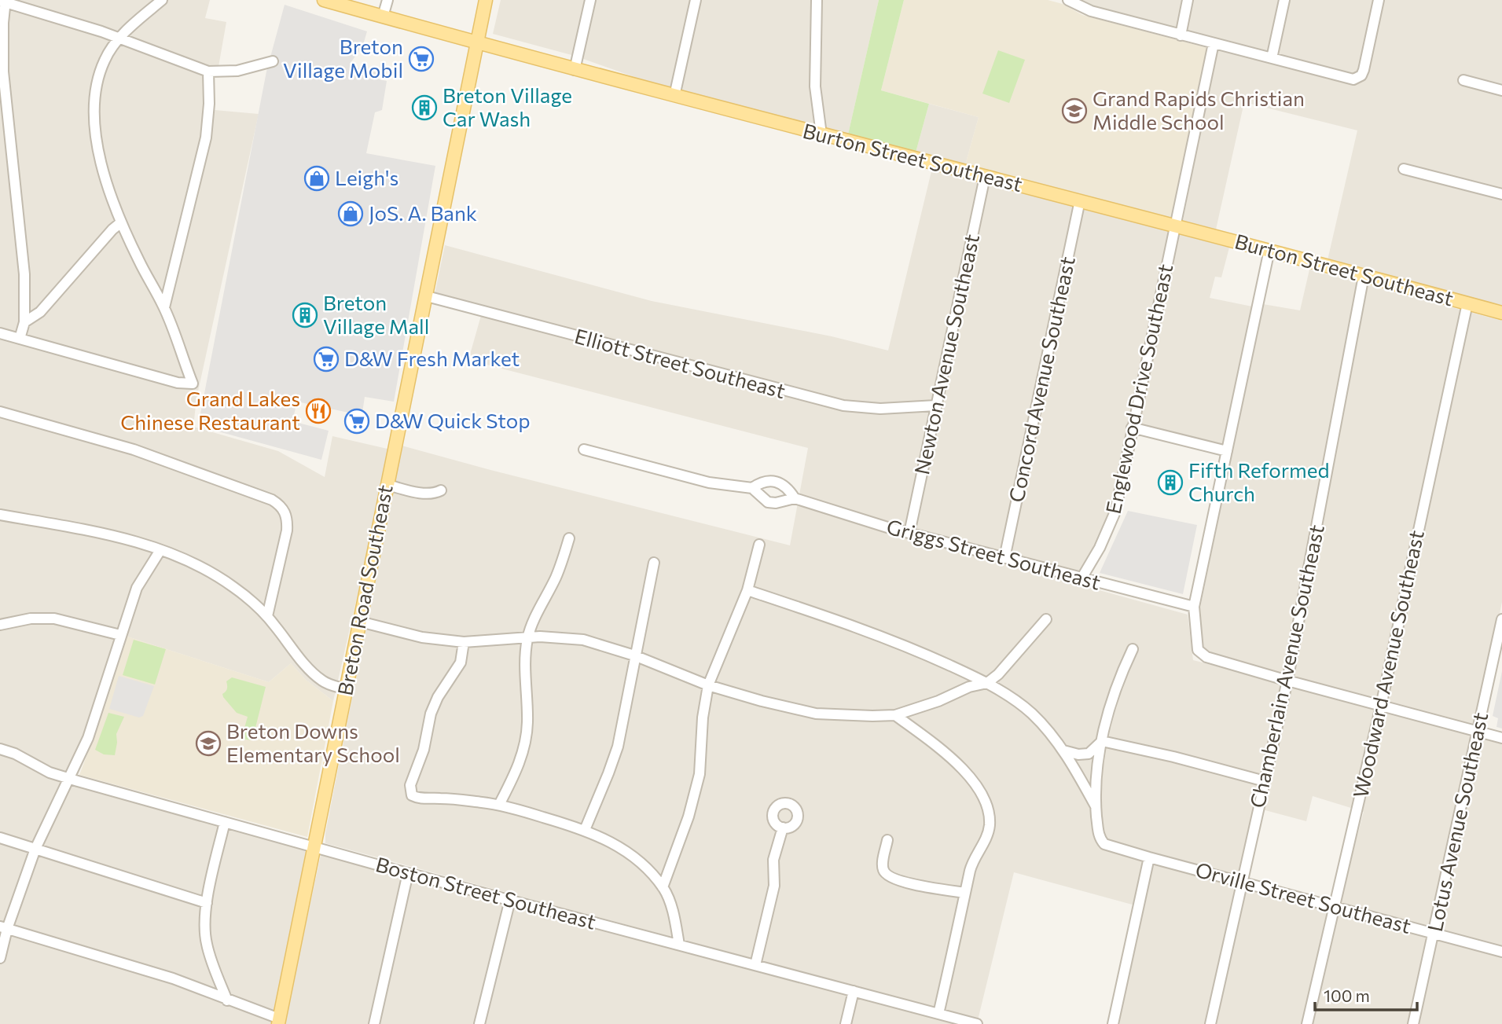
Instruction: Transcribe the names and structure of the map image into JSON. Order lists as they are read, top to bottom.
{
  "streets": {
    "main road": ["Burton Street Southeast", "Breton Road Southeast"],
    "street": [
      "Newton Avenue Southeast",
      "Elliott Street Southeast",
      "Concord Avenue Southeast",
      "Englewood Drive Southeast",
      "Griggs Street Southeast",
      "Woodward Avenue Southeast",
      "Chamberlain Avenue Southeast",
      "Lotus Avenue Southeast",
      "Boston Street Southeast",
      "Orville Street Southeast"
    ]
  },
  "crossings": [
    ["Burton Street Southeast", "Newton Avenue Southeast"],
    ["Burton Street Southeast", "Concord Avenue Southeast"],
    ["Burton Street Southeast", "Englewood Drive Southeast"],
    ["Burton Street Southeast", "Breton Road Southeast"],
    ["Burton Street Southeast", "Woodward Avenue Southeast"],
    ["Burton Street Southeast", "Chamberlain Avenue Southeast"],
    ["Newton Avenue Southeast", "Elliott Street Southeast"],
    ["Newton Avenue Southeast", "Griggs Street Southeast"],
    ["Elliott Street Southeast", "Breton Road Southeast"],
    ["Concord Avenue Southeast", "Griggs Street Southeast"],
    ["Englewood Drive Southeast", "Griggs Street Southeast"],
    ["Breton Road Southeast", "Boston Street Southeast"],
    ["Woodward Avenue Southeast", "Orville Street Southeast"],
    ["Chamberlain Avenue Southeast", "Orville Street Southeast"],
    ["Lotus Avenue Southeast", "Orville Street Southeast"]
  ],
  "places": {
    "supermarket": ["Breton Village Mobil", "D&W Fresh Market", "D&W Quick Stop"],
    "building": ["Breton Village Car Wash", "Breton Village Mall", "Fifth Reformed Church"],
    "school or university": ["Grand Rapids Christian Middle School", "Breton Downs Elementary School"],
    "shop": ["Leigh's", "JoS. A. Bank"],
    "restaurant": ["Grand Lakes Chinese Restaurant"]
  },
  "scale_bar": "100 m"
}
